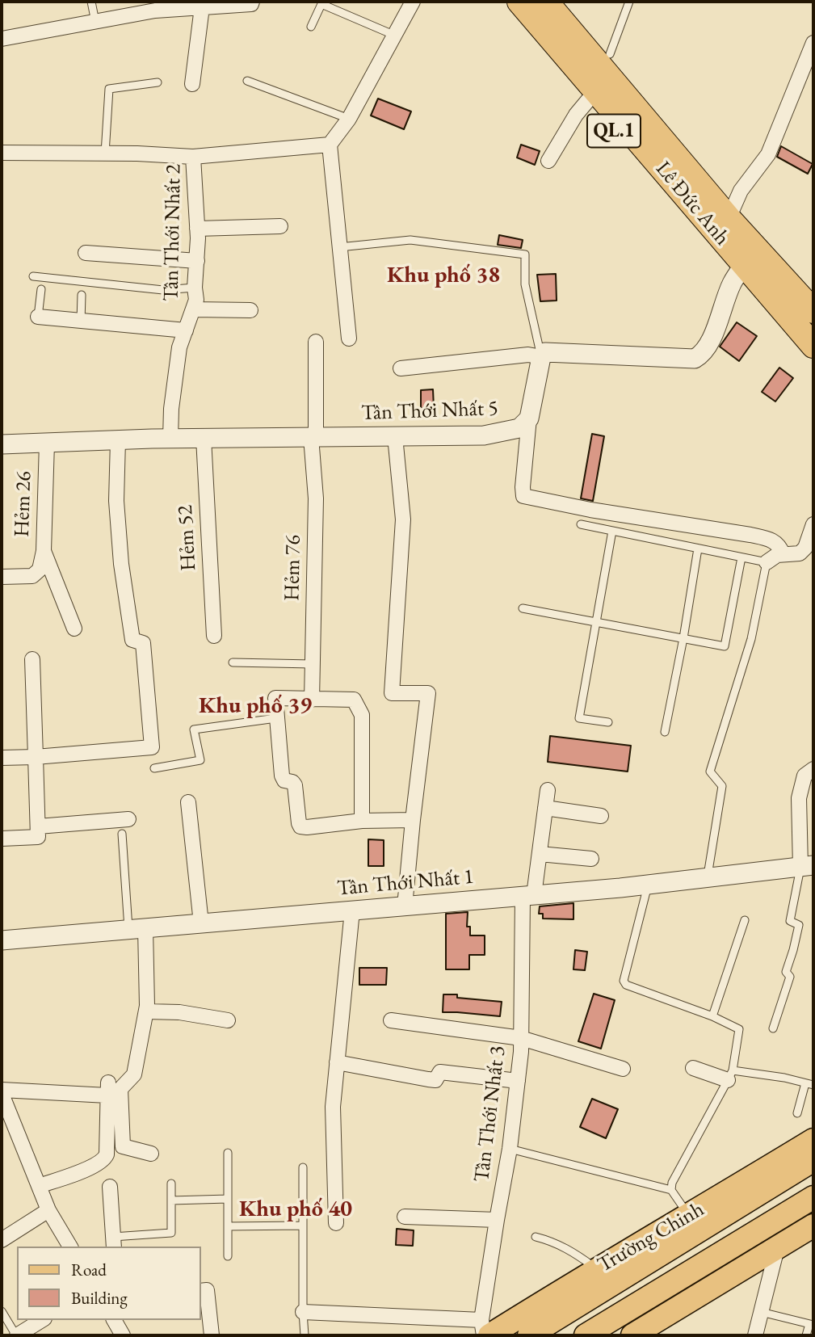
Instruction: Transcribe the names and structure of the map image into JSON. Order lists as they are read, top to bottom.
{
  "streets": {
    "highway": ["QL.1", "Lê Đức Anh"],
    "main road": ["Trường Chinh"],
    "street": [
      "Tân Thới Nhất 2",
      "Tân Thới Nhất 5",
      "Hẻm 26",
      "Hẻm 52",
      "Hẻm 76",
      "Tân Thới Nhất 1",
      "Tân Thới Nhất 3"
    ]
  },
  "crossings": [
    ["Tân Thới Nhất 2", "Tân Thới Nhất 5"],
    ["Tân Thới Nhất 5", "Hẻm 26"],
    ["Tân Thới Nhất 5", "Hẻm 52"],
    ["Tân Thới Nhất 5", "Hẻm 76"],
    ["Tân Thới Nhất 1", "Tân Thới Nhất 3"],
    ["Tân Thới Nhất 3", "Trường Chinh"]
  ],
  "districts": ["Khu phố 38", "Khu phố 39", "Khu phố 40"],
  "legend": ["Road", "Building"]
}
